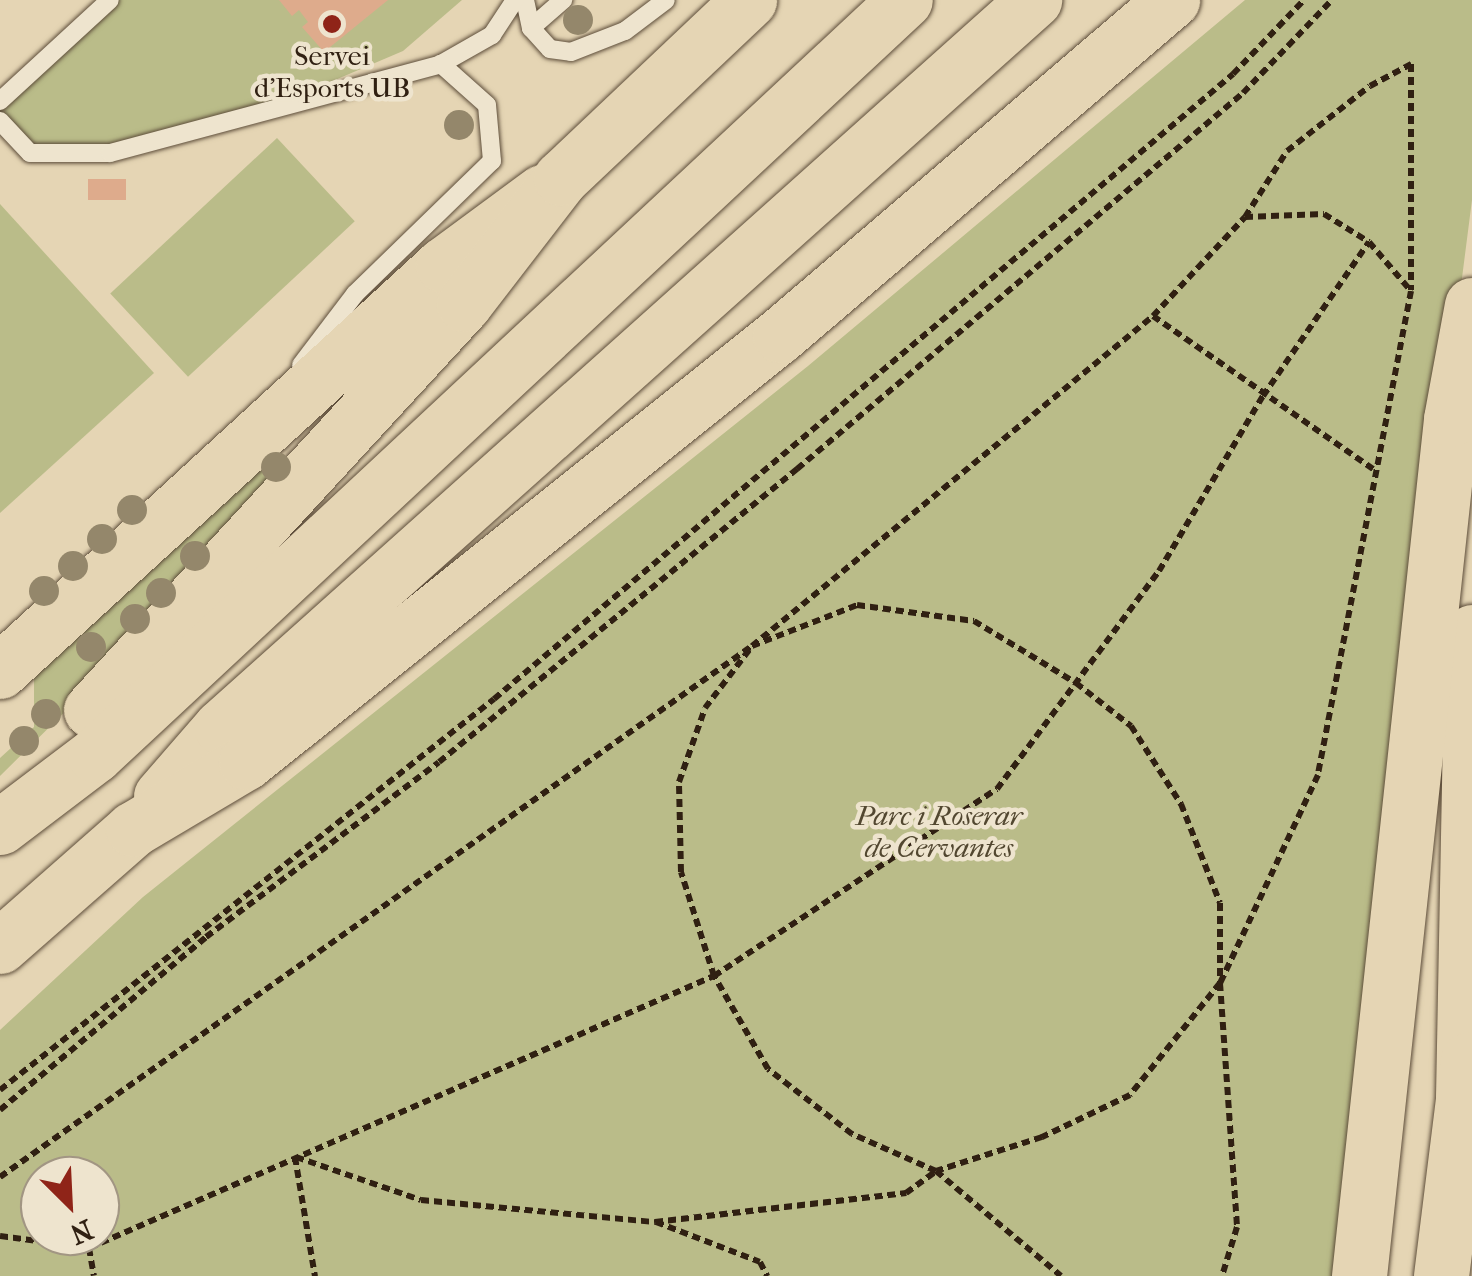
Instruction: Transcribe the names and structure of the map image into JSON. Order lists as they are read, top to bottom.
{
  "parks": ["Parc i Roserar de Cervantes"],
  "places": ["Servei d'Esports UB"],
  "north": "bottom right"
}
